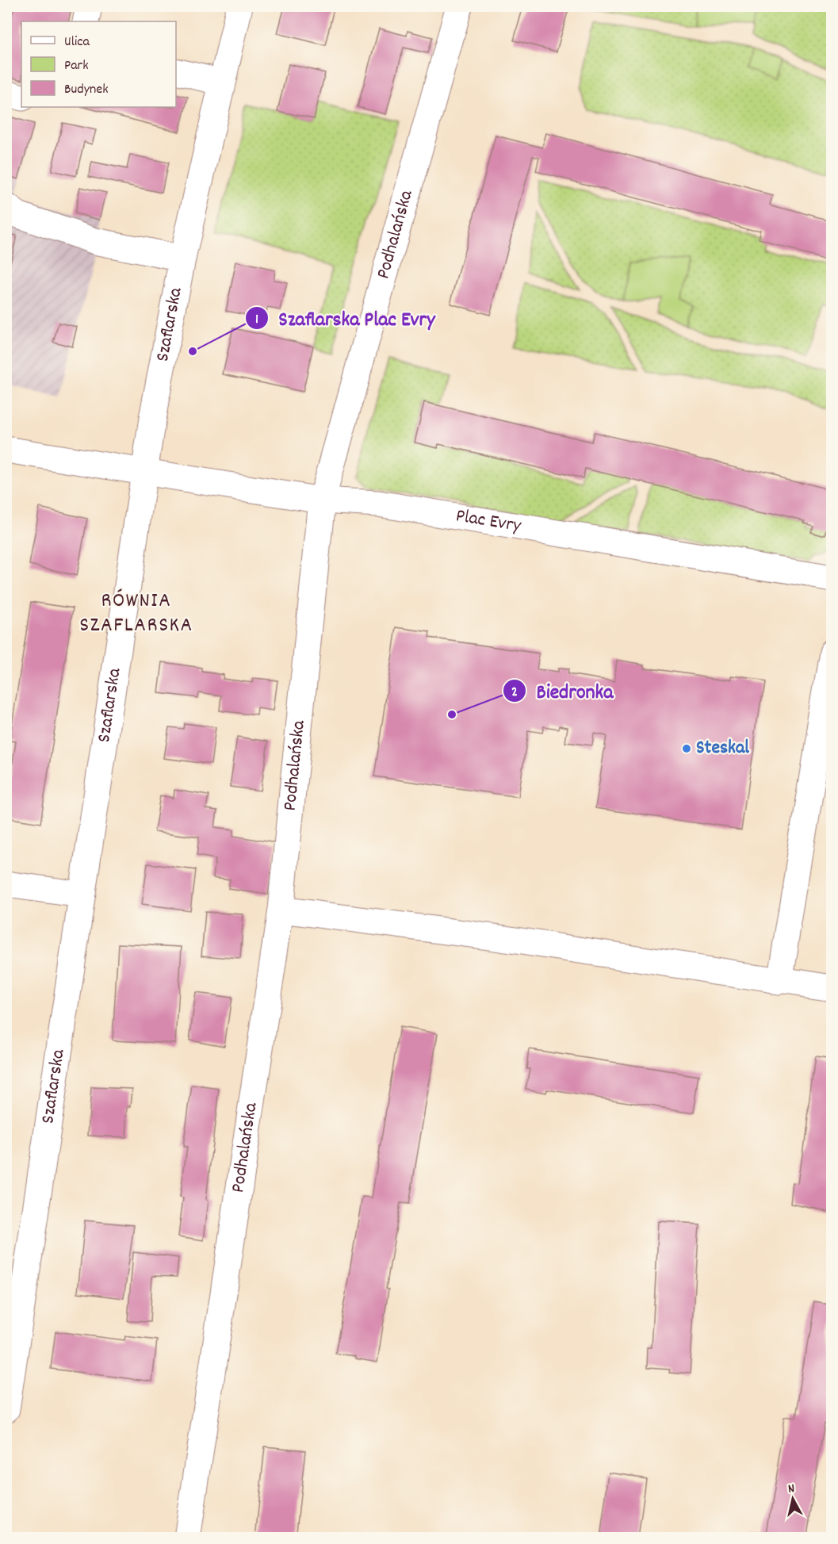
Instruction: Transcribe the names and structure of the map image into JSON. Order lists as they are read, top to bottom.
{
  "streets": {
    "street": ["Podhalańska", "Szaflarska", "Plac Evry"]
  },
  "crossings": [
    ["Podhalańska", "Plac Evry"],
    ["Szaflarska", "Plac Evry"]
  ],
  "districts": ["RÓWNIA SZAFLARSKA"],
  "places": ["Szaflarska Plac Evry", "Biedronka", "Steskal"],
  "legend": ["Ulica", "Park", "Budynek"],
  "north": "top"
}
